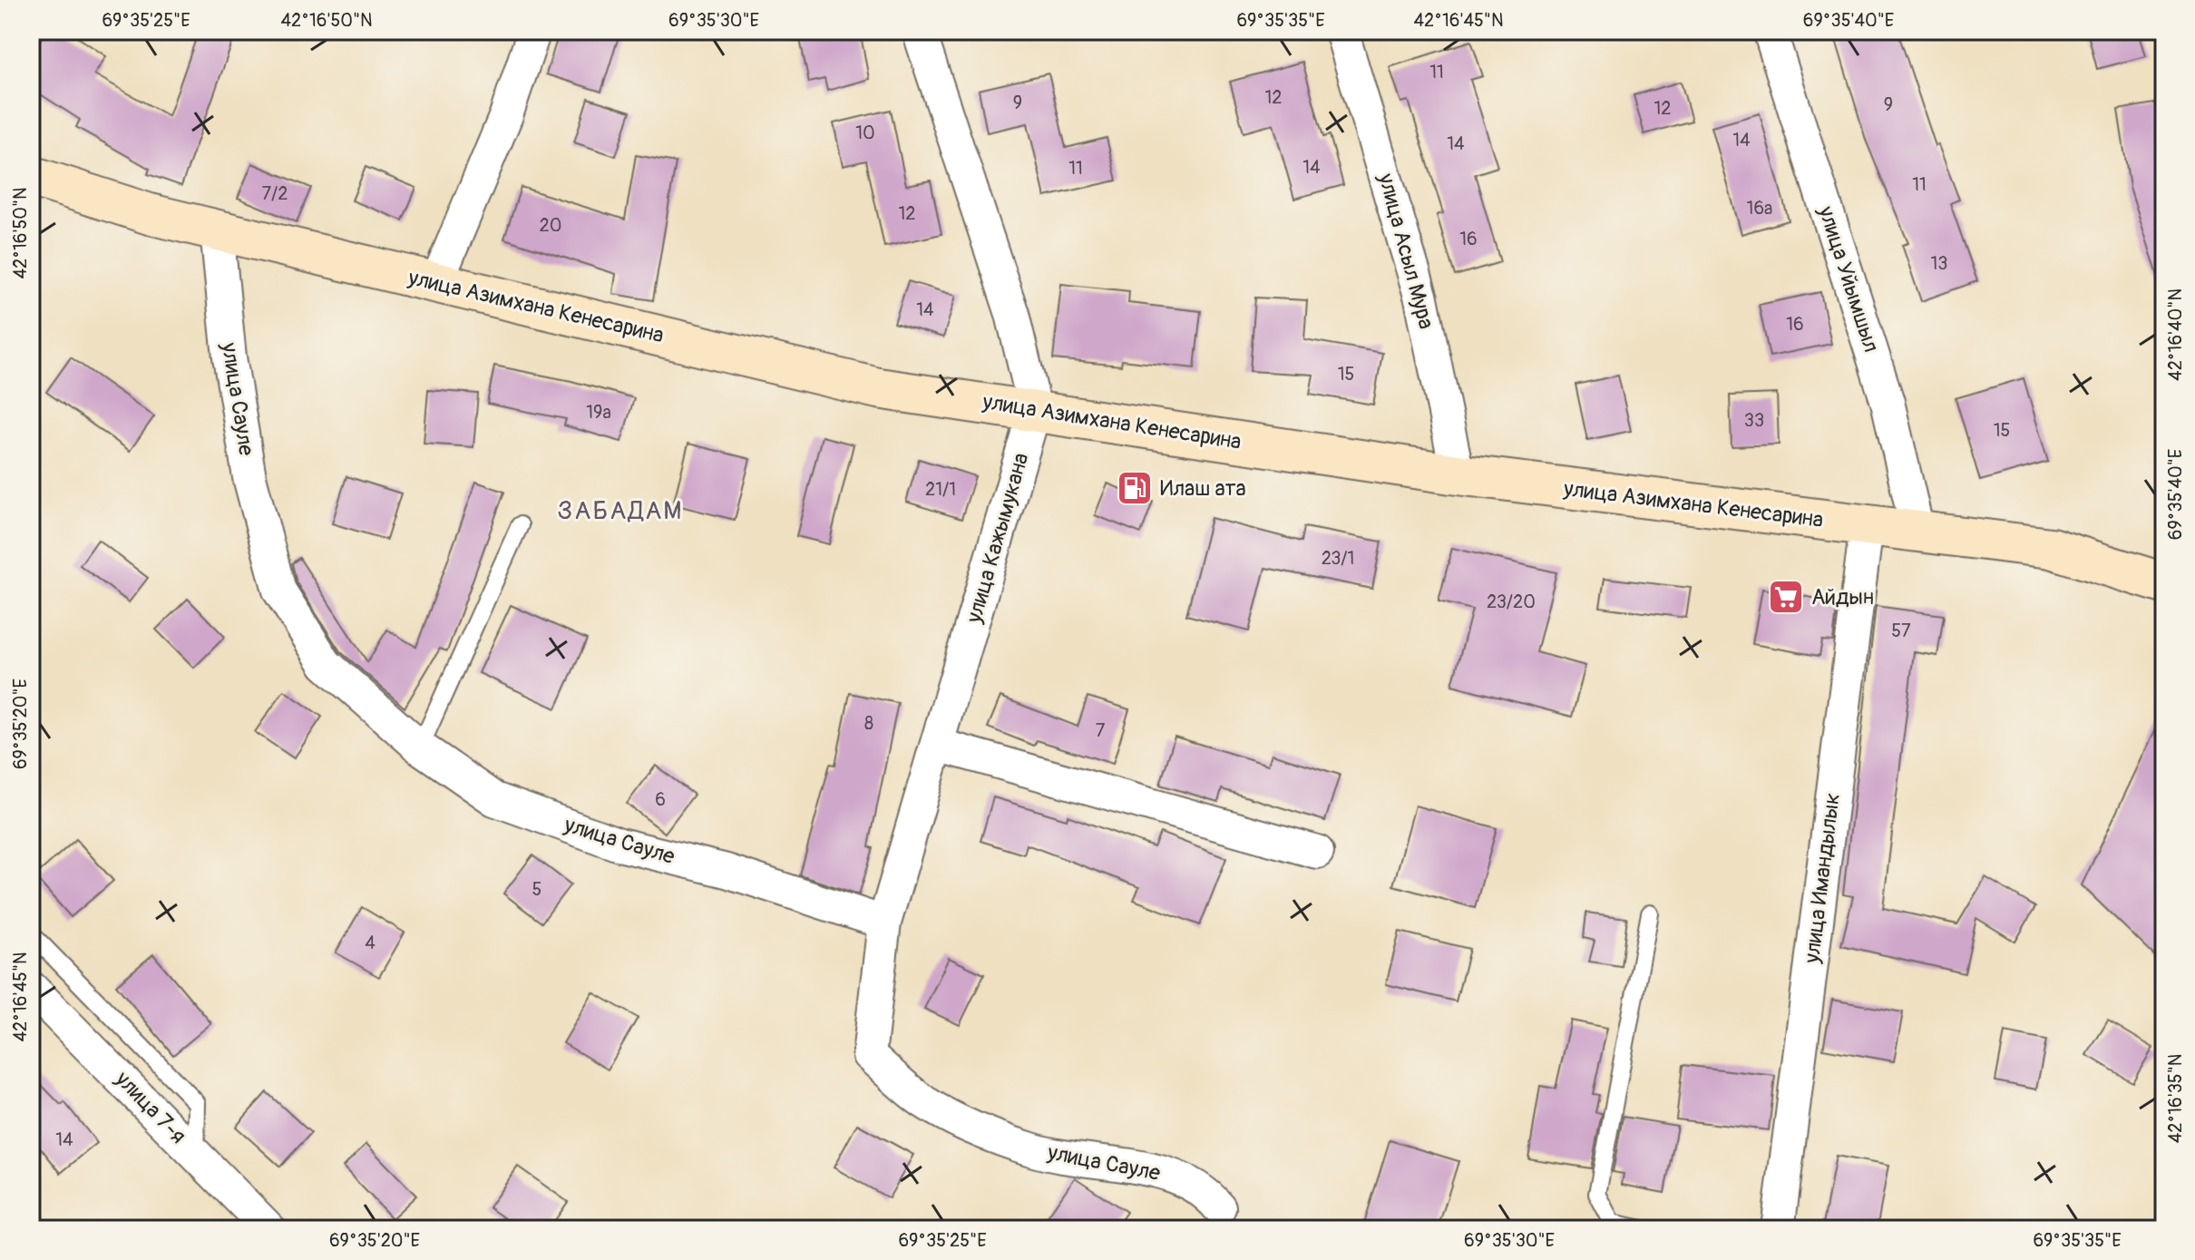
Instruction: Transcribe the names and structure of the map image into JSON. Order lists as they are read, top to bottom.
{
  "streets": {
    "street": [
      "улица Асыл Мура",
      "улица Уйымшыл",
      "улица Азимхана Кенесарина",
      "улица Сауле",
      "улица Кажымукана",
      "улица Имандылык",
      "улица 7-я"
    ]
  },
  "crossings": [
    ["улица Асыл Мура", "улица Азимхана Кенесарина"],
    ["улица Уйымшыл", "улица Азимхана Кенесарина"],
    ["улица Азимхана Кенесарина", "улица Сауле"],
    ["улица Азимхана Кенесарина", "улица Кажымукана"],
    ["улица Азимхана Кенесарина", "улица Имандылык"],
    ["улица Сауле", "улица Кажымукана"]
  ],
  "districts": ["ЗАБАДАМ"],
  "places": {
    "fuel station": ["Илаш ата"],
    "supermarket": ["Айдын"]
  },
  "house_numbers": [
    "11",
    "12",
    "9",
    "9",
    "12",
    "10",
    "14",
    "14",
    "14",
    "11",
    "11",
    "7/2",
    "16а",
    "12",
    "20",
    "16",
    "13",
    "14",
    "16",
    "15",
    "19а",
    "33",
    "15",
    "21/1",
    "23/1",
    "23/20",
    "57",
    "8",
    "7",
    "6",
    "5",
    "4",
    "14"
  ],
  "coordinates": [
    "69°35'25\"E",
    "42°16'50\"N",
    "69°35'30\"E",
    "69°35'35\"E",
    "42°16'45\"N",
    "69°35'40\"E",
    "42°16'40\"N",
    "69°35'20\"E",
    "42°16'35\"N"
  ]
}
